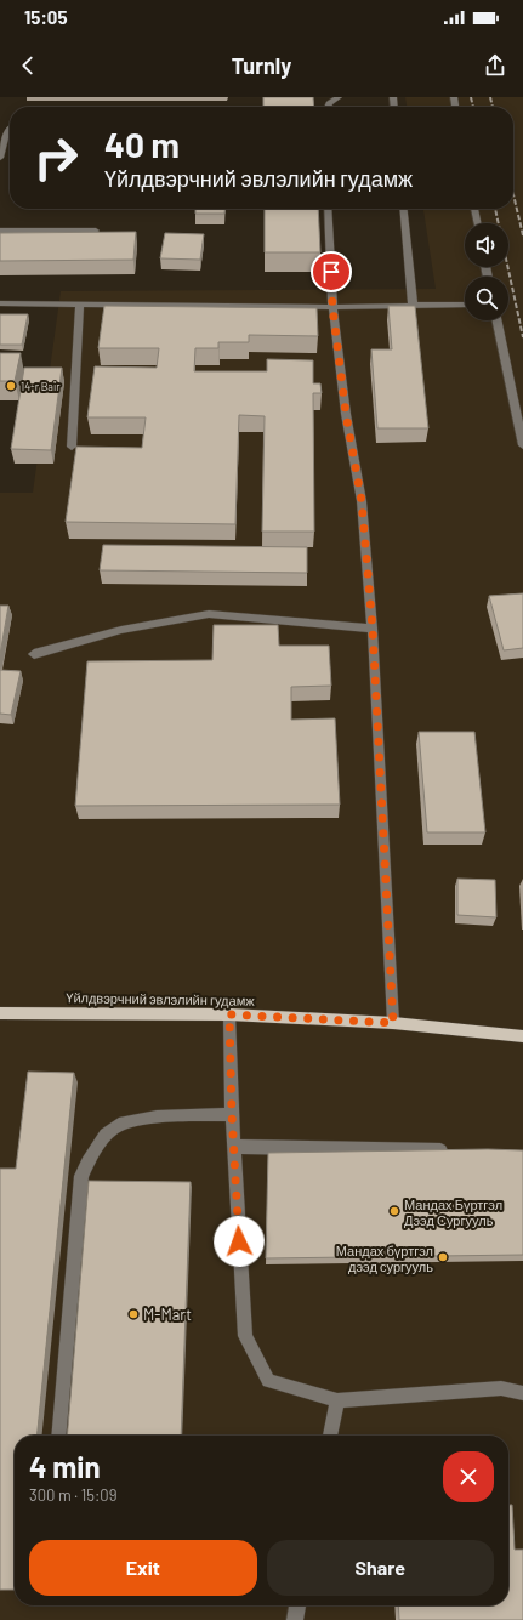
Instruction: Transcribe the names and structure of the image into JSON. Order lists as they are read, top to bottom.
{
  "streets": {
    "main road": ["Үйлдвэрчний эвлэлийн гудамж"]
  },
  "places": [
    "14-r Bair",
    "Мандах Бүртгэл Дээд Сургууль",
    "Мандах бүртгэл дээд сургууль",
    "M-Mart"
  ],
  "page": {
    "status": "15:05",
    "header": "Turnly",
    "turn": ["40 m", "Үйлдвэрчний эвлэлийн гудамж"],
    "heading": ["4 min", "300 m · 15:09"],
    "buttons": ["Exit", "Share"]
  }
}
